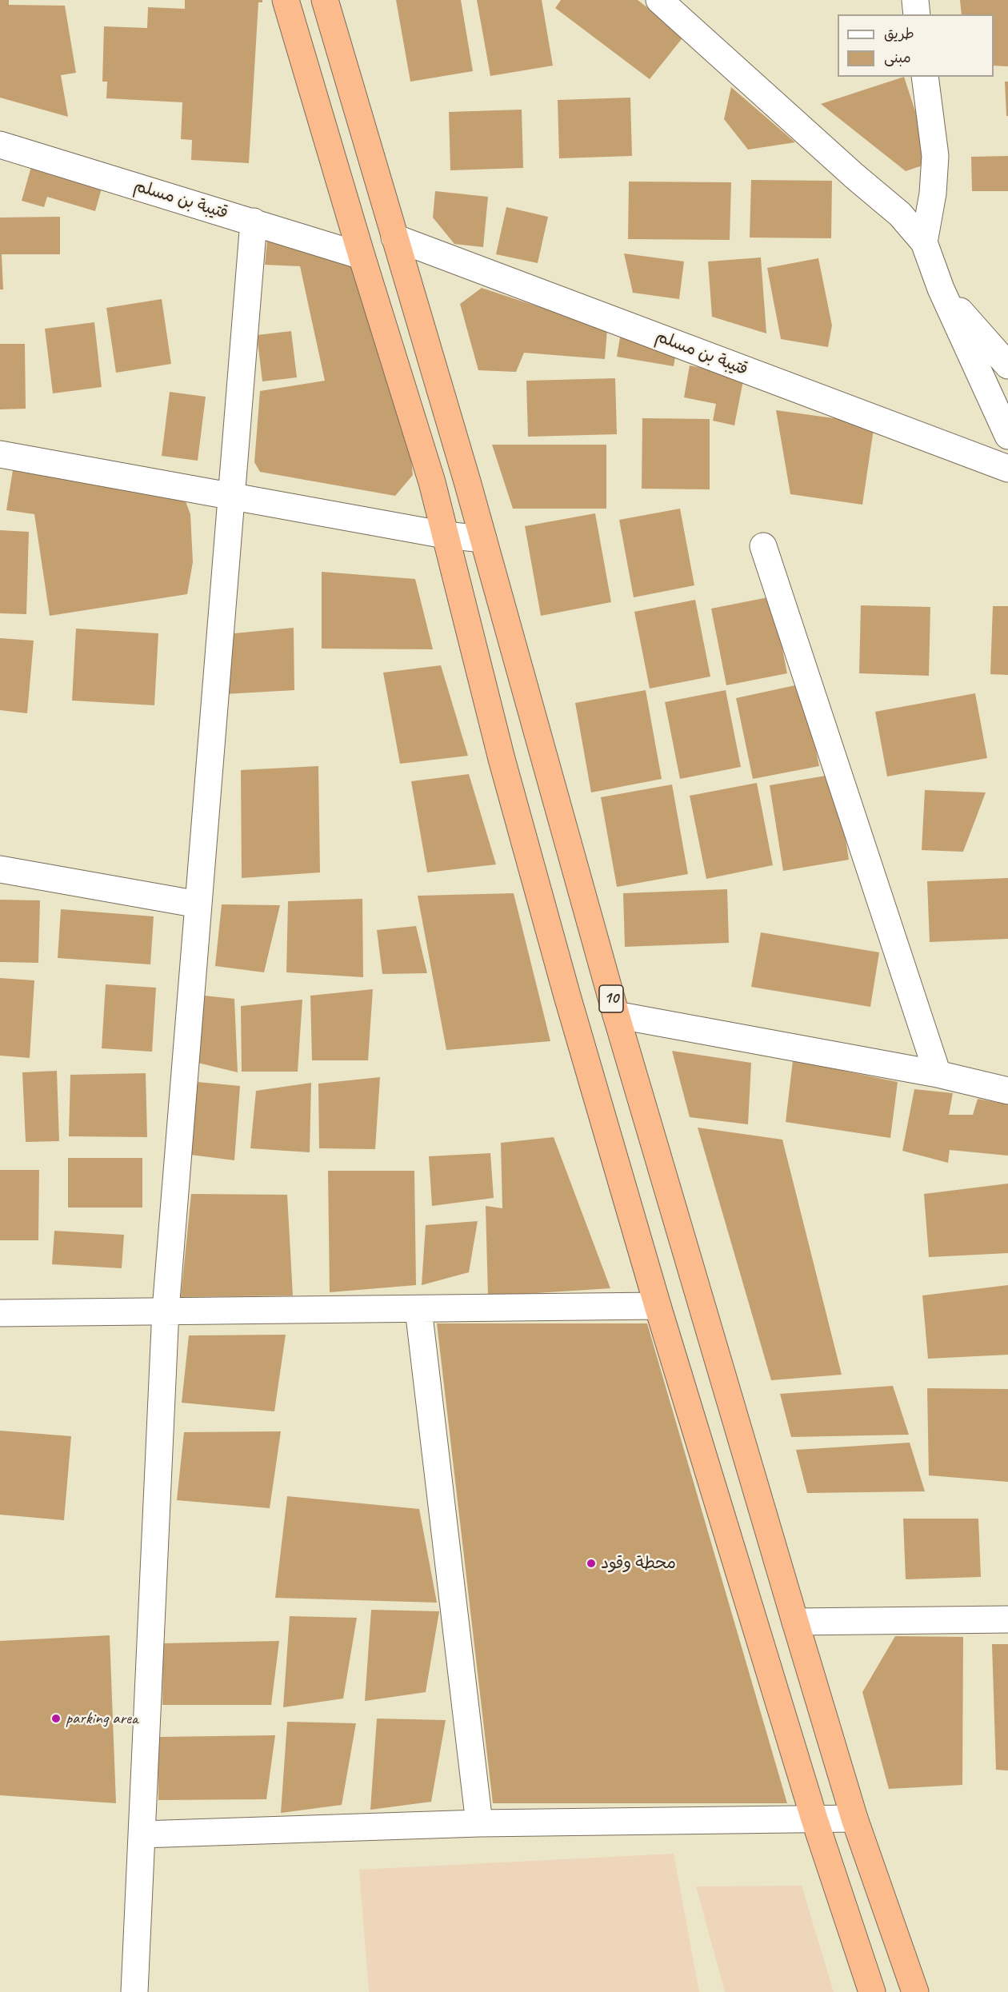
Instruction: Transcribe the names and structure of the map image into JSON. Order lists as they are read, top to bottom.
{
  "streets": {
    "highway": ["10"],
    "street": ["قتيبة بن مسلم"]
  },
  "crossings": [
    ["قتيبة بن مسلم", "10"]
  ],
  "places": ["محطة وقود", "parking area"],
  "legend": ["طريق", "مبنى"]
}
